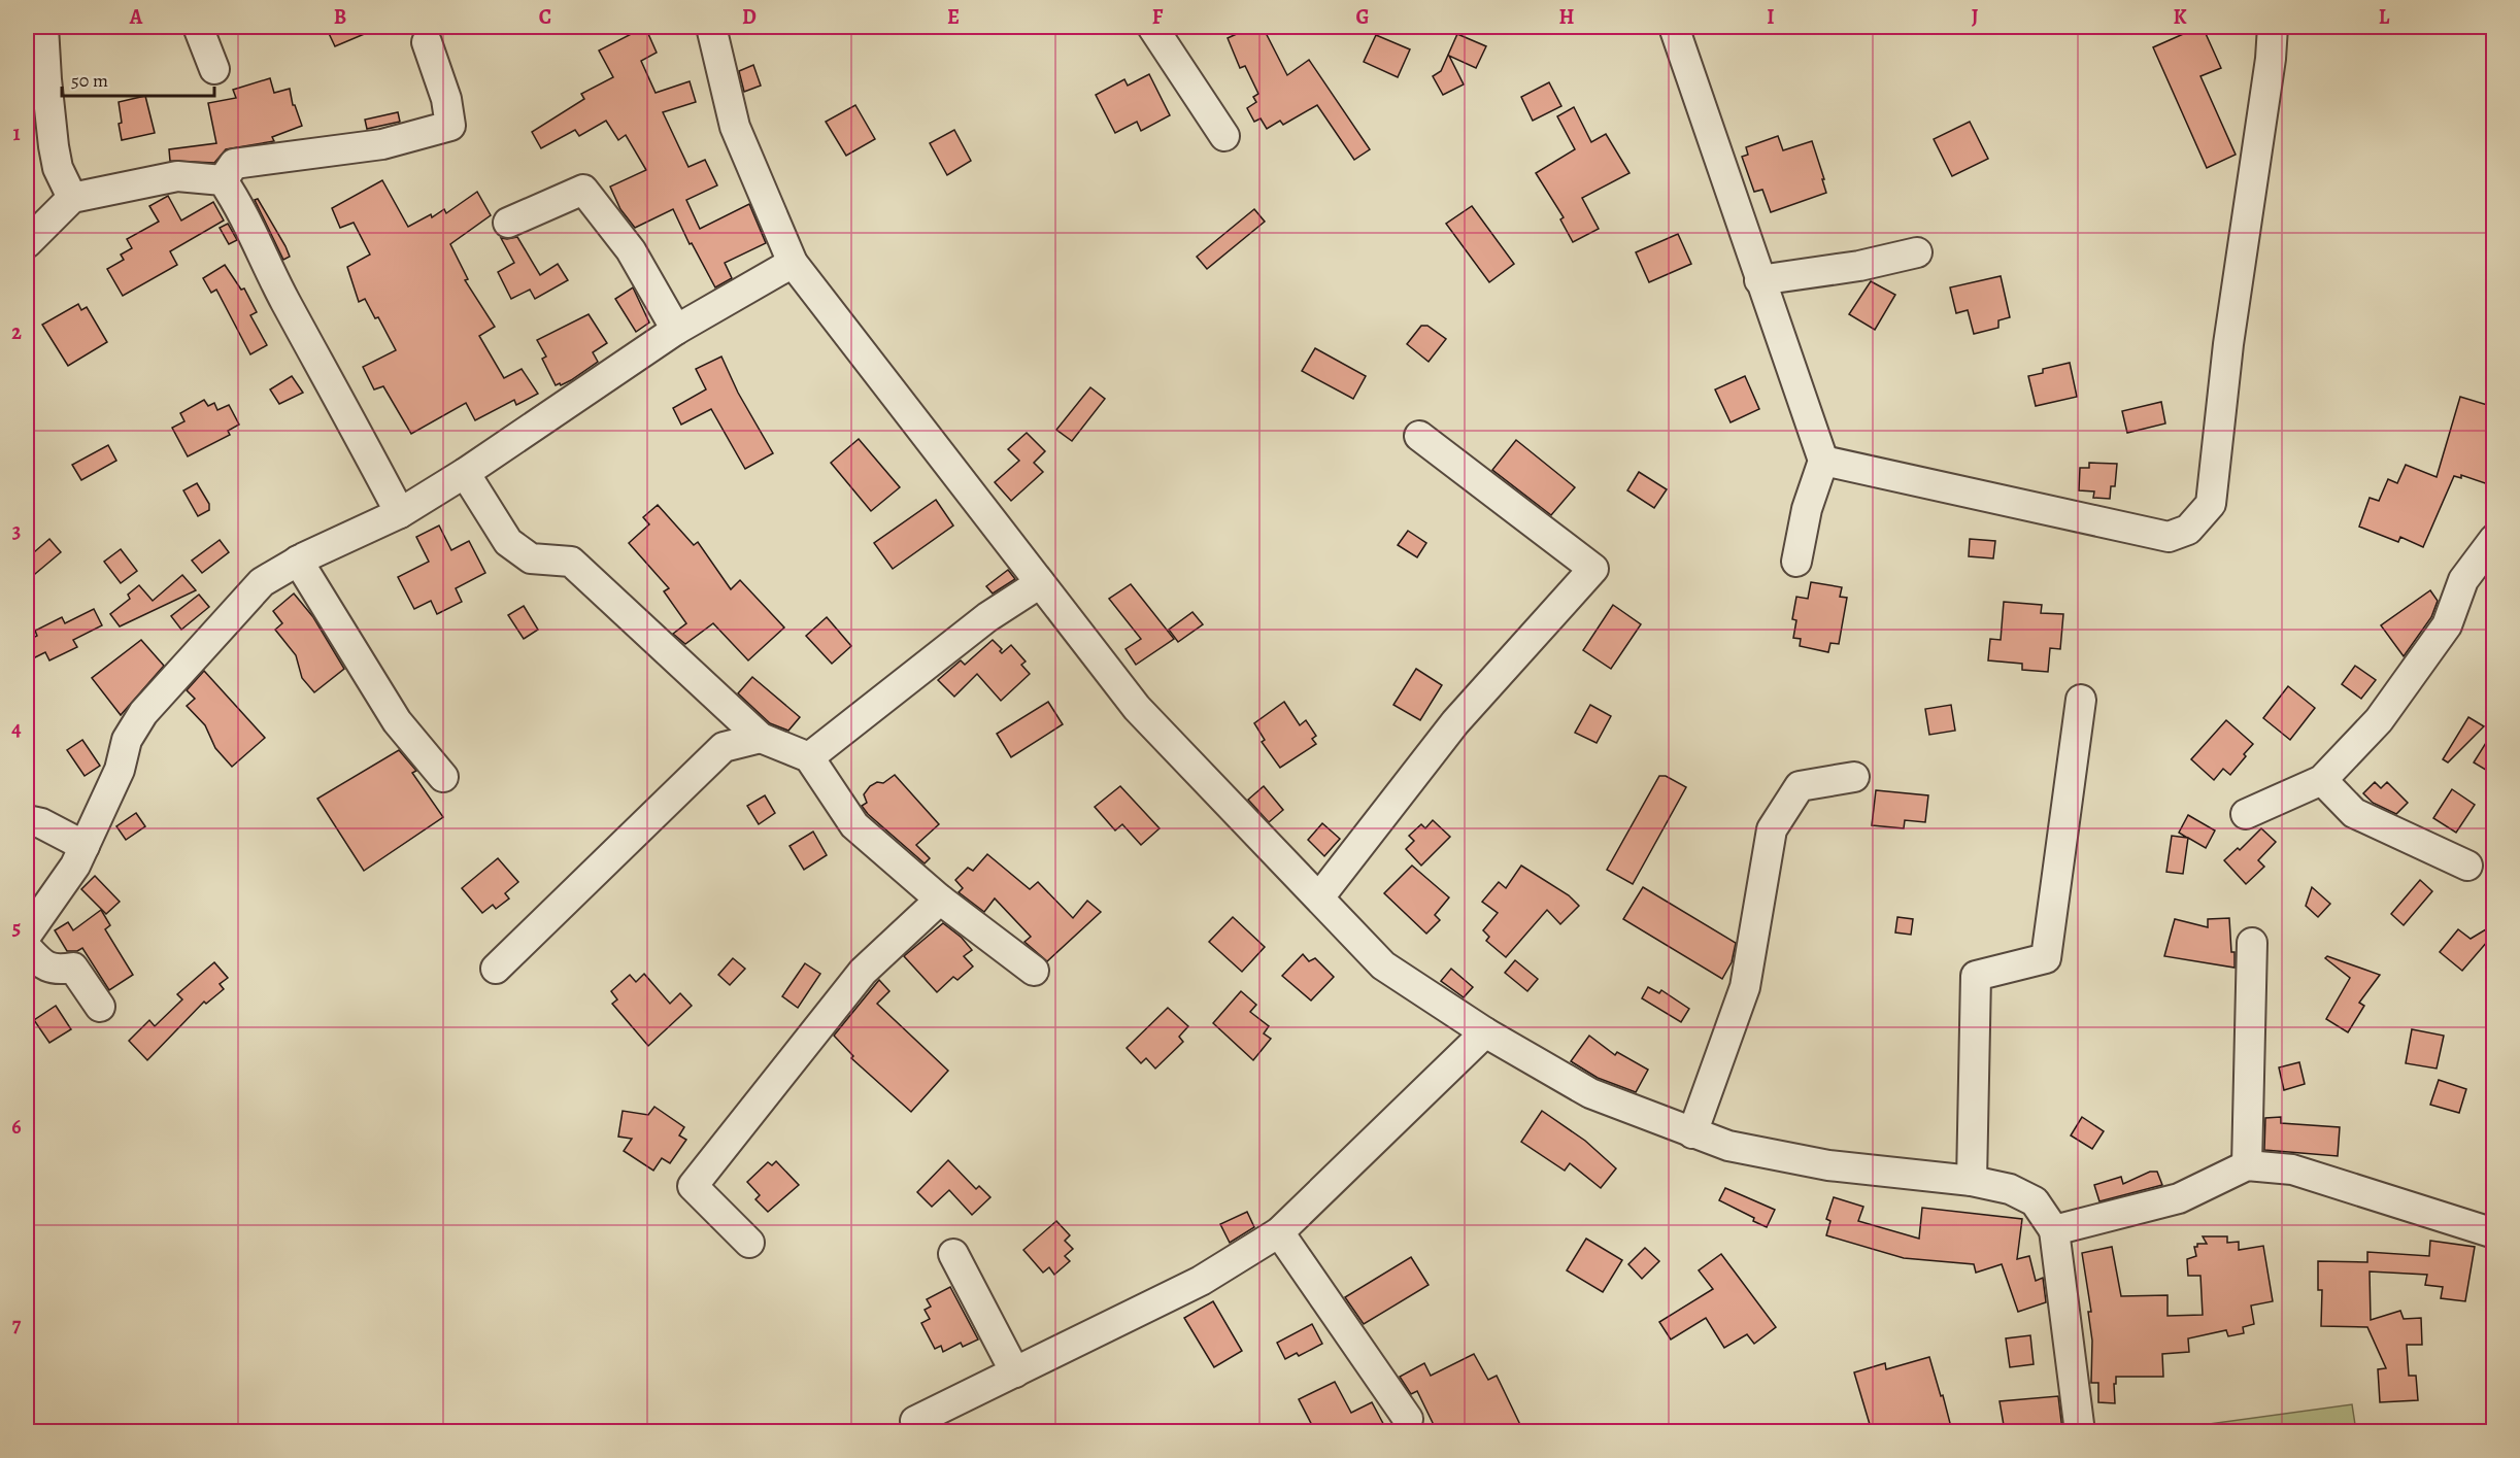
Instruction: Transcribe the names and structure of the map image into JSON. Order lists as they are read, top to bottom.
{
  "scale_bar": "50 m",
  "grid": {
    "columns": [
      "A",
      "B",
      "C",
      "D",
      "E",
      "F",
      "G",
      "H",
      "I",
      "J",
      "K",
      "L"
    ],
    "rows": [
      "1",
      "2",
      "3",
      "4",
      "5",
      "6",
      "7"
    ]
  }
}
